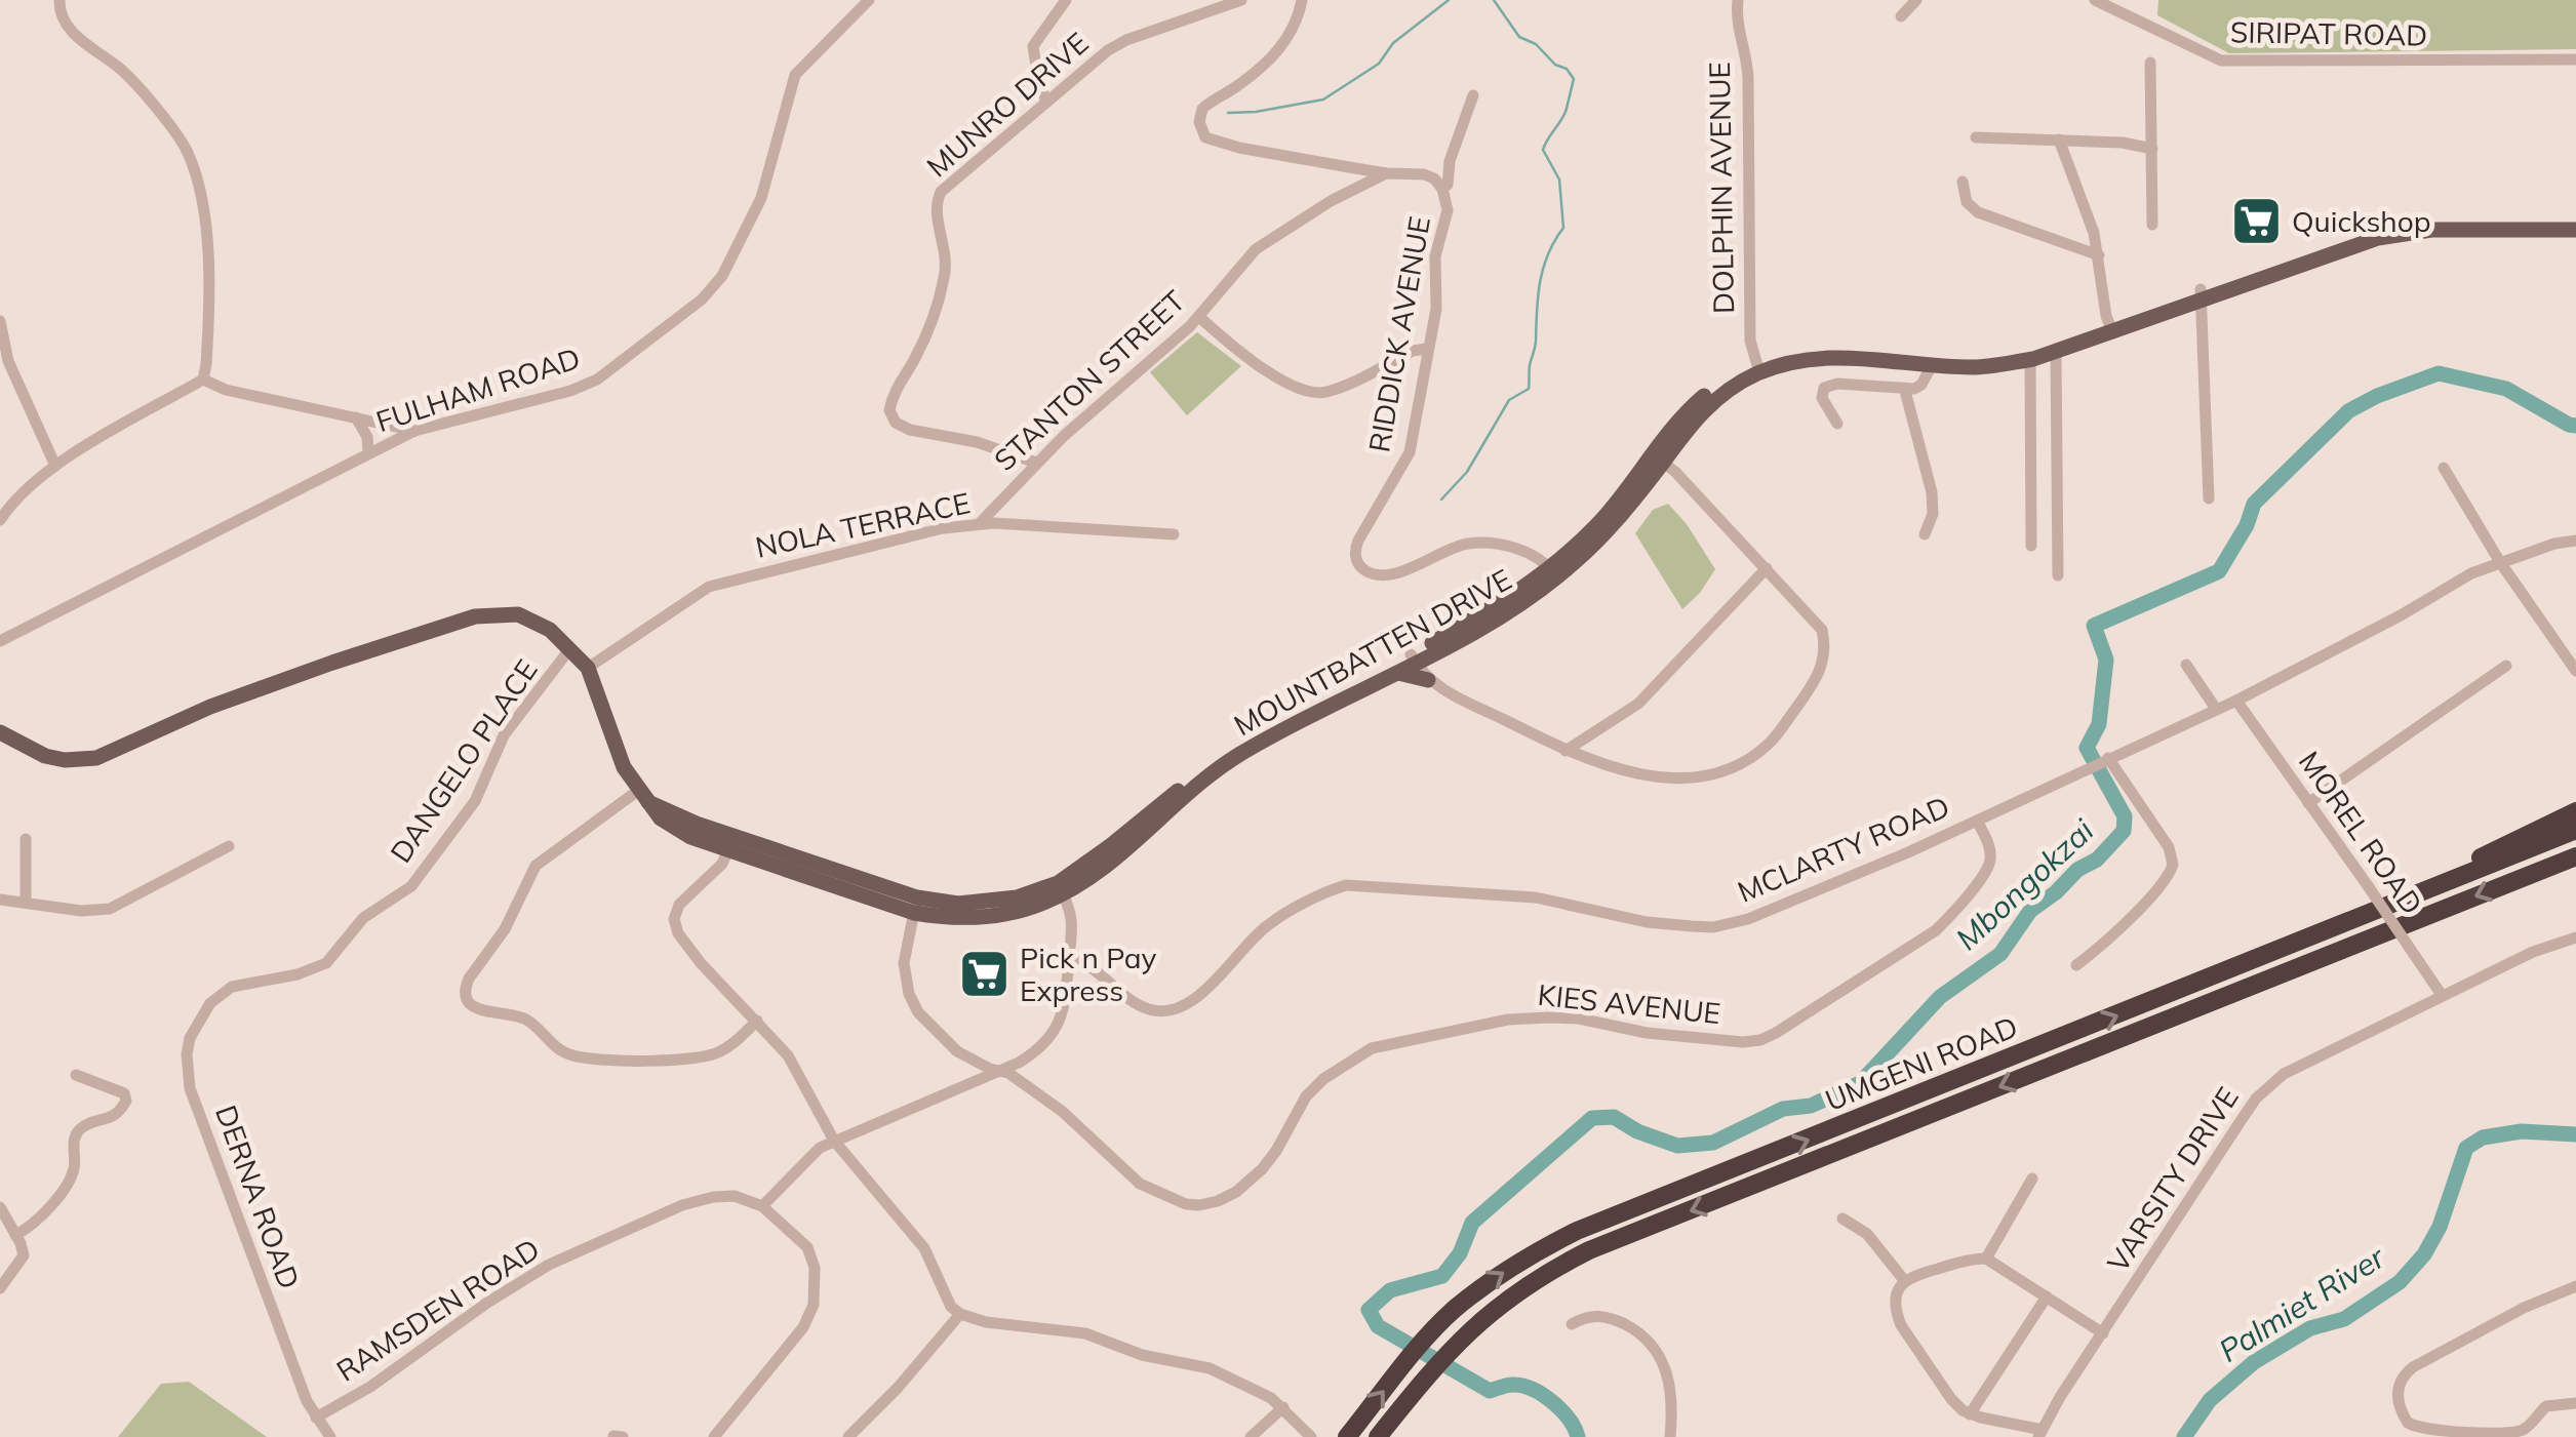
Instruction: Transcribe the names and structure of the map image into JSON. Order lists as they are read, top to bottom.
{
  "streets": {
    "highway": ["UMGENI ROAD"],
    "main road": ["MOUNTBATTEN DRIVE"],
    "street": [
      "SIRIPAT ROAD",
      "MUNRO DRIVE",
      "DOLPHIN AVENUE",
      "RIDDICK AVENUE",
      "STANTON STREET",
      "FULHAM ROAD",
      "NOLA TERRACE",
      "DANGELO PLACE",
      "MOREL ROAD",
      "MCLARTY ROAD",
      "KIES AVENUE",
      "VARSITY DRIVE",
      "DERNA ROAD",
      "RAMSDEN ROAD"
    ]
  },
  "crossings": [
    ["MUNRO DRIVE", "STANTON STREET"],
    ["DOLPHIN AVENUE", "MOUNTBATTEN DRIVE"],
    ["RIDDICK AVENUE", "STANTON STREET"],
    ["RIDDICK AVENUE", "MOUNTBATTEN DRIVE"],
    ["STANTON STREET", "NOLA TERRACE"],
    ["NOLA TERRACE", "MOUNTBATTEN DRIVE"],
    ["MOUNTBATTEN DRIVE", "DANGELO PLACE"],
    ["MOUNTBATTEN DRIVE", "KIES AVENUE"],
    ["DANGELO PLACE", "DERNA ROAD"],
    ["MOREL ROAD", "MCLARTY ROAD"],
    ["MOREL ROAD", "VARSITY DRIVE"],
    ["MCLARTY ROAD", "KIES AVENUE"],
    ["DERNA ROAD", "RAMSDEN ROAD"]
  ],
  "water": ["Mbongokzai", "Palmiet River"],
  "places": {
    "supermarket": ["Quickshop", "Pick n Pay Express"]
  }
}
